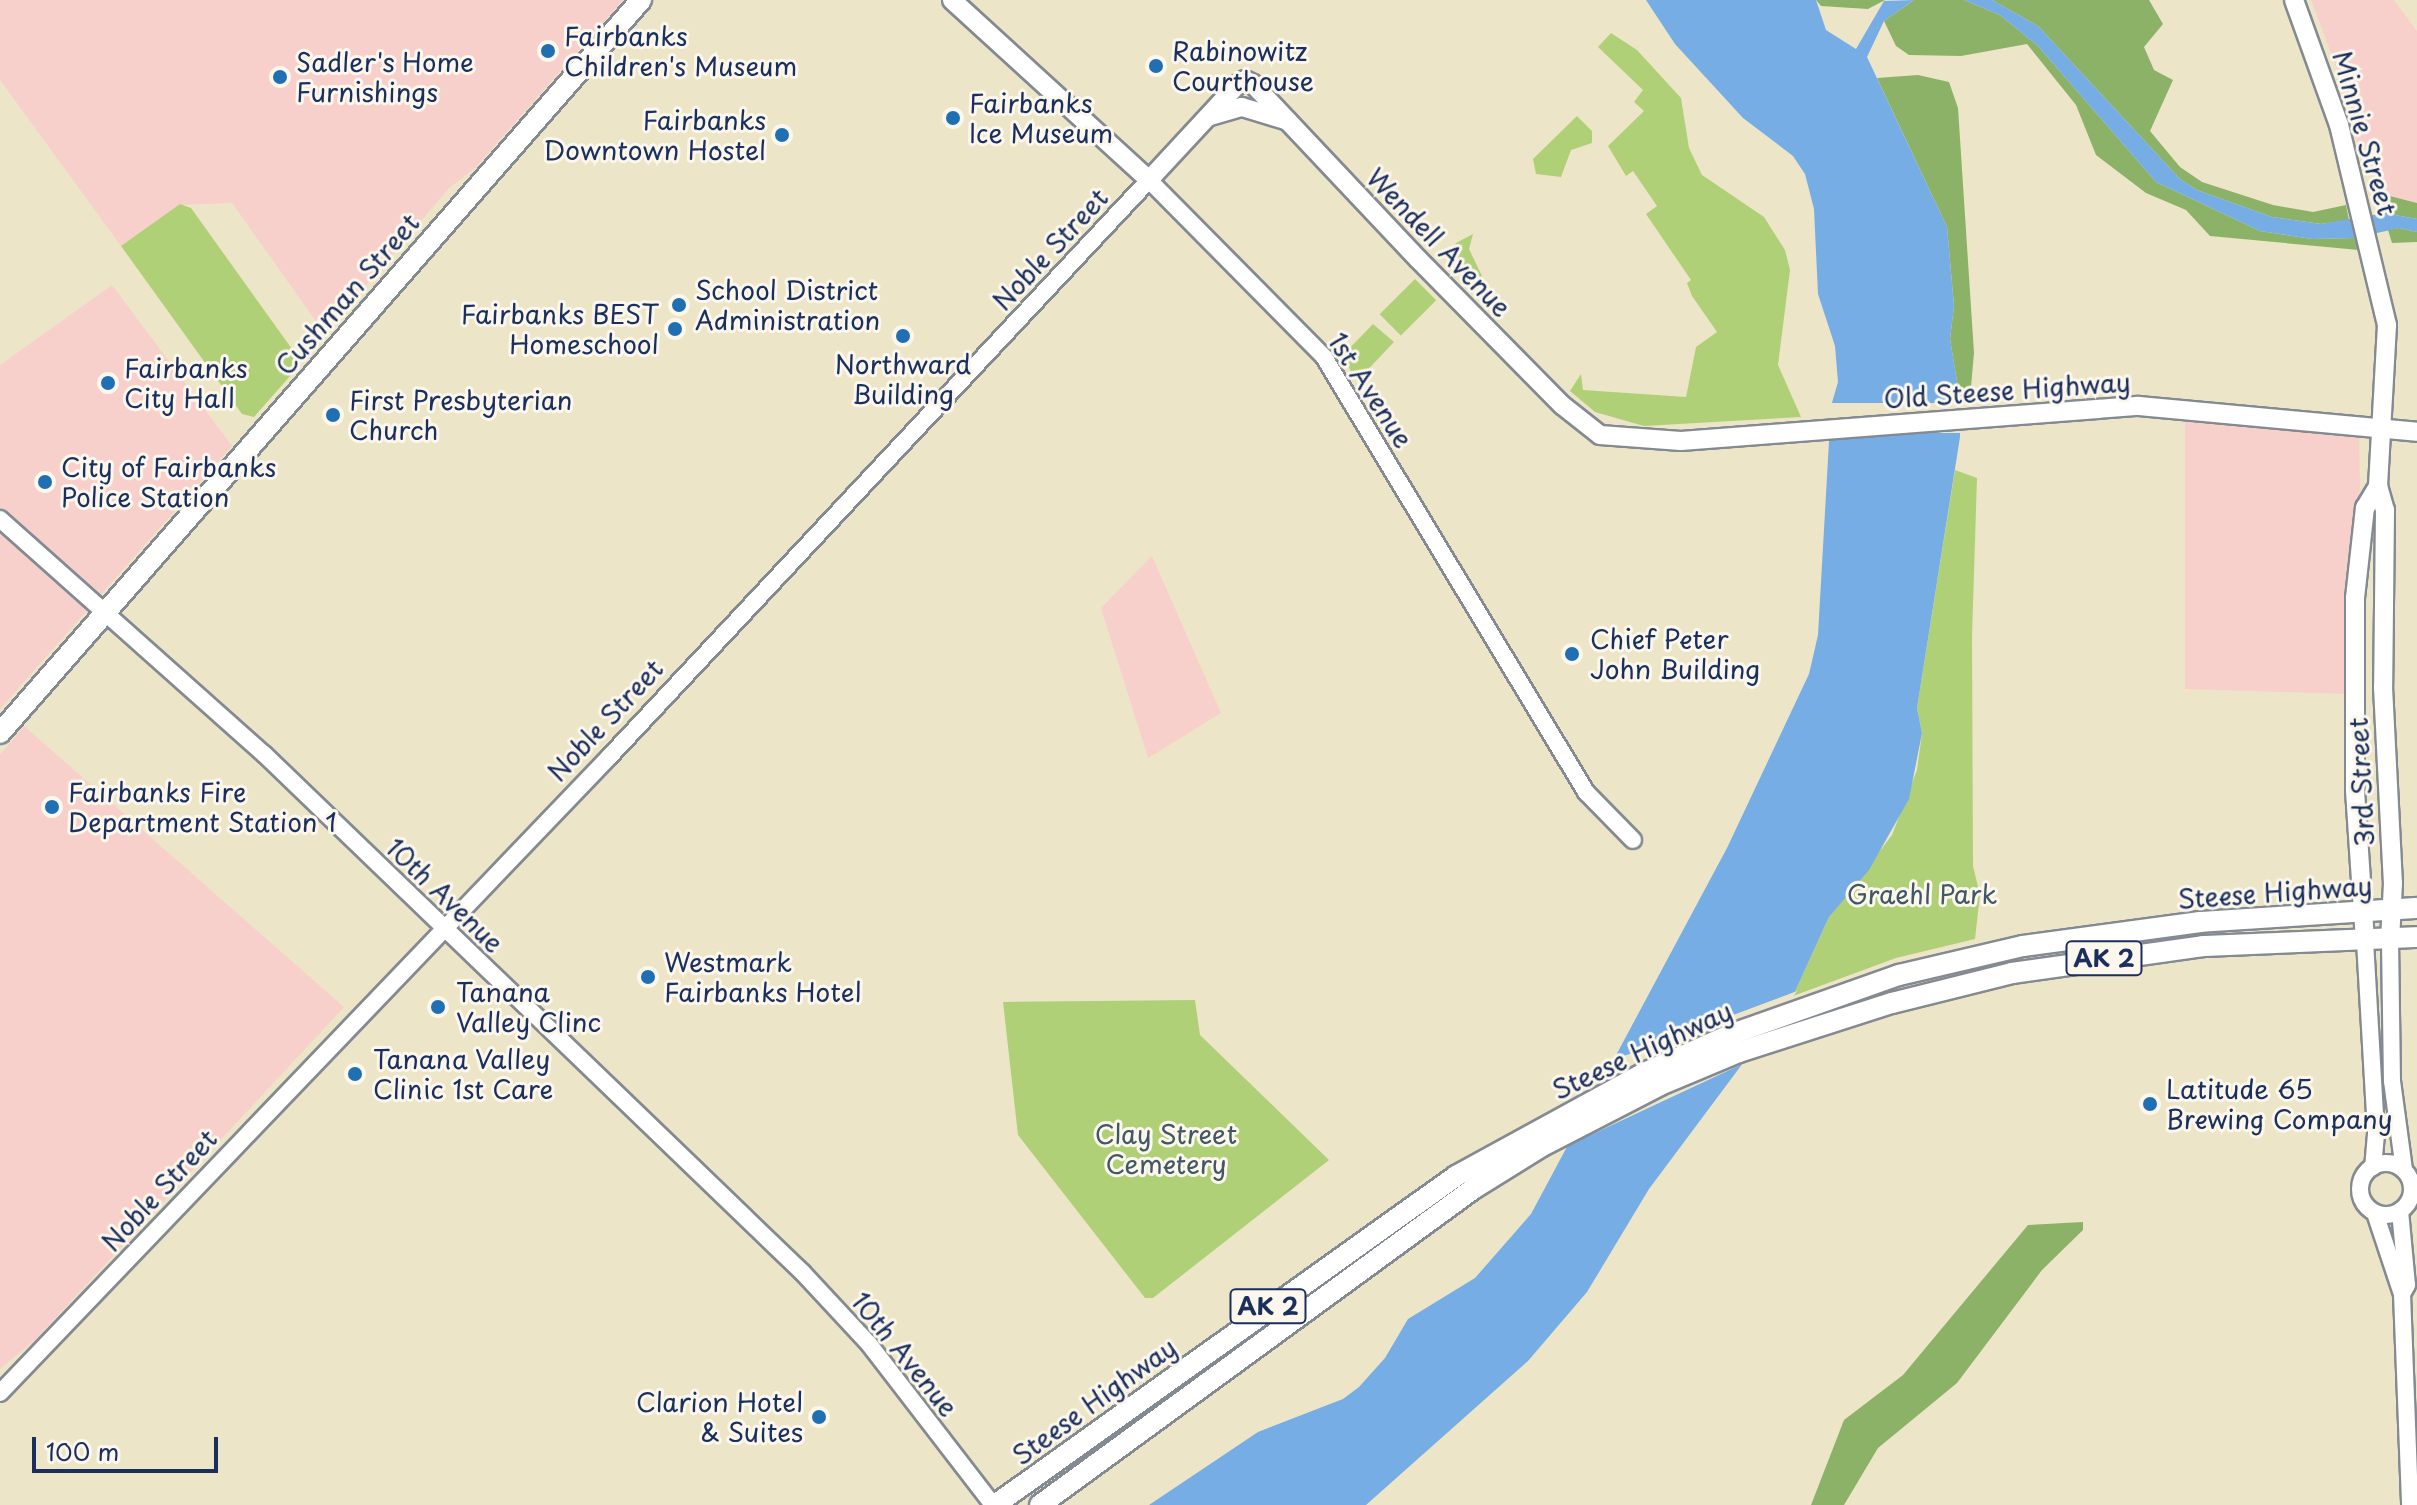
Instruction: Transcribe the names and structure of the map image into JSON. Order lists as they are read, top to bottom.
{
  "streets": {
    "main road": [
      "Minnie Street",
      "Wendell Avenue",
      "Noble Street",
      "Cushman Street",
      "1st Avenue",
      "Old Steese Highway",
      "3rd Street",
      "Steese Highway",
      "AK 2"
    ],
    "street": ["10th Avenue"]
  },
  "crossings": [
    ["Minnie Street", "Old Steese Highway"],
    ["Minnie Street", "3rd Street"],
    ["Wendell Avenue", "Noble Street"],
    ["Wendell Avenue", "Old Steese Highway"],
    ["Noble Street", "1st Avenue"],
    ["Noble Street", "10th Avenue"],
    ["Cushman Street", "10th Avenue"],
    ["Old Steese Highway", "3rd Street"],
    ["3rd Street", "Steese Highway"],
    ["Steese Highway", "10th Avenue"]
  ],
  "parks": ["Graehl Park", "Clay Street Cemetery"],
  "places": [
    "Fairbanks Children's Museum",
    "Rabinowitz Courthouse",
    "Sadler's Home Furnishings",
    "Fairbanks Ice Museum",
    "Fairbanks Downtown Hostel",
    "School District Administration",
    "Fairbanks BEST Homeschool",
    "Northward Building",
    "Fairbanks City Hall",
    "First Presbyterian Church",
    "City of Fairbanks Police Station",
    "Chief Peter John Building",
    "Fairbanks Fire Department Station 1",
    "Westmark Fairbanks Hotel",
    "Tanana Valley Clinc",
    "Tanana Valley Clinic 1st Care",
    "Latitude 65 Brewing Company",
    "Clarion Hotel & Suites"
  ],
  "scale_bar": "100 m"
}
